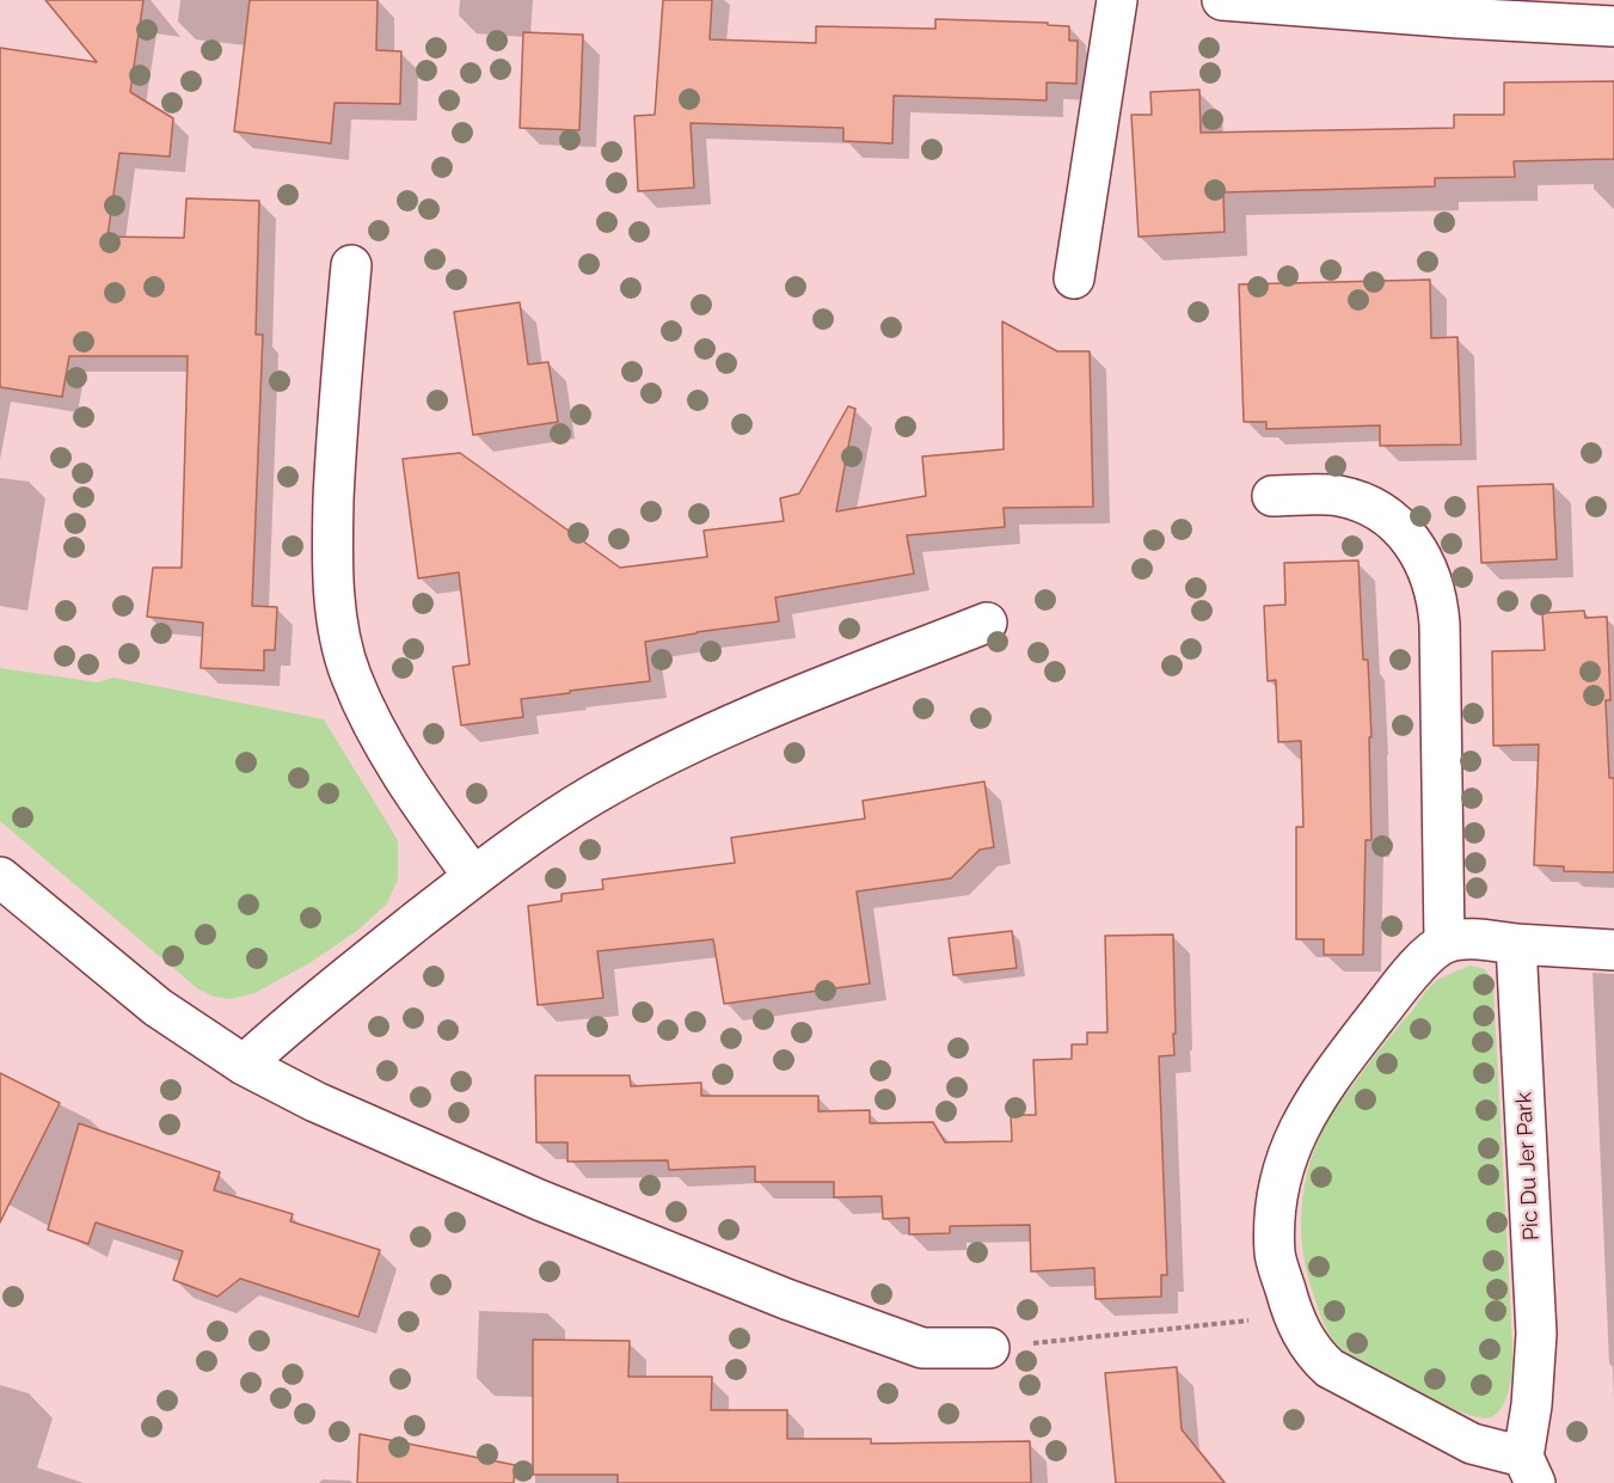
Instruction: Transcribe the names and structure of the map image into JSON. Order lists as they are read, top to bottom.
{
  "streets": {
    "street": ["Pic Du Jer Park"]
  }
}
